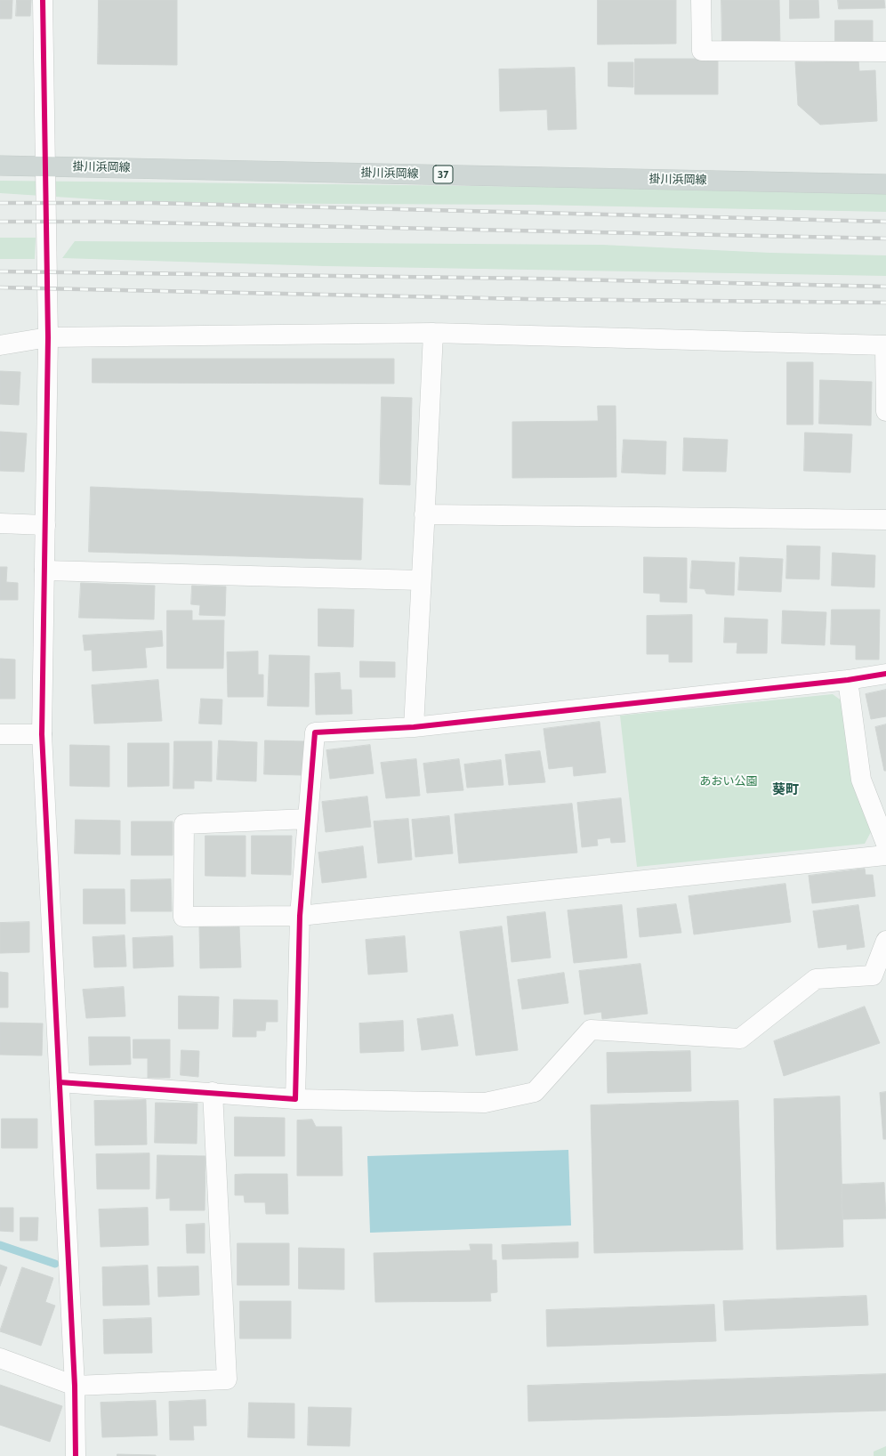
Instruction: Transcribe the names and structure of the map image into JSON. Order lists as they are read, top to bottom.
{
  "streets": {
    "main road": ["掛川浜岡線", "37"]
  },
  "districts": ["葵町"],
  "parks": ["あおい公園"]
}
